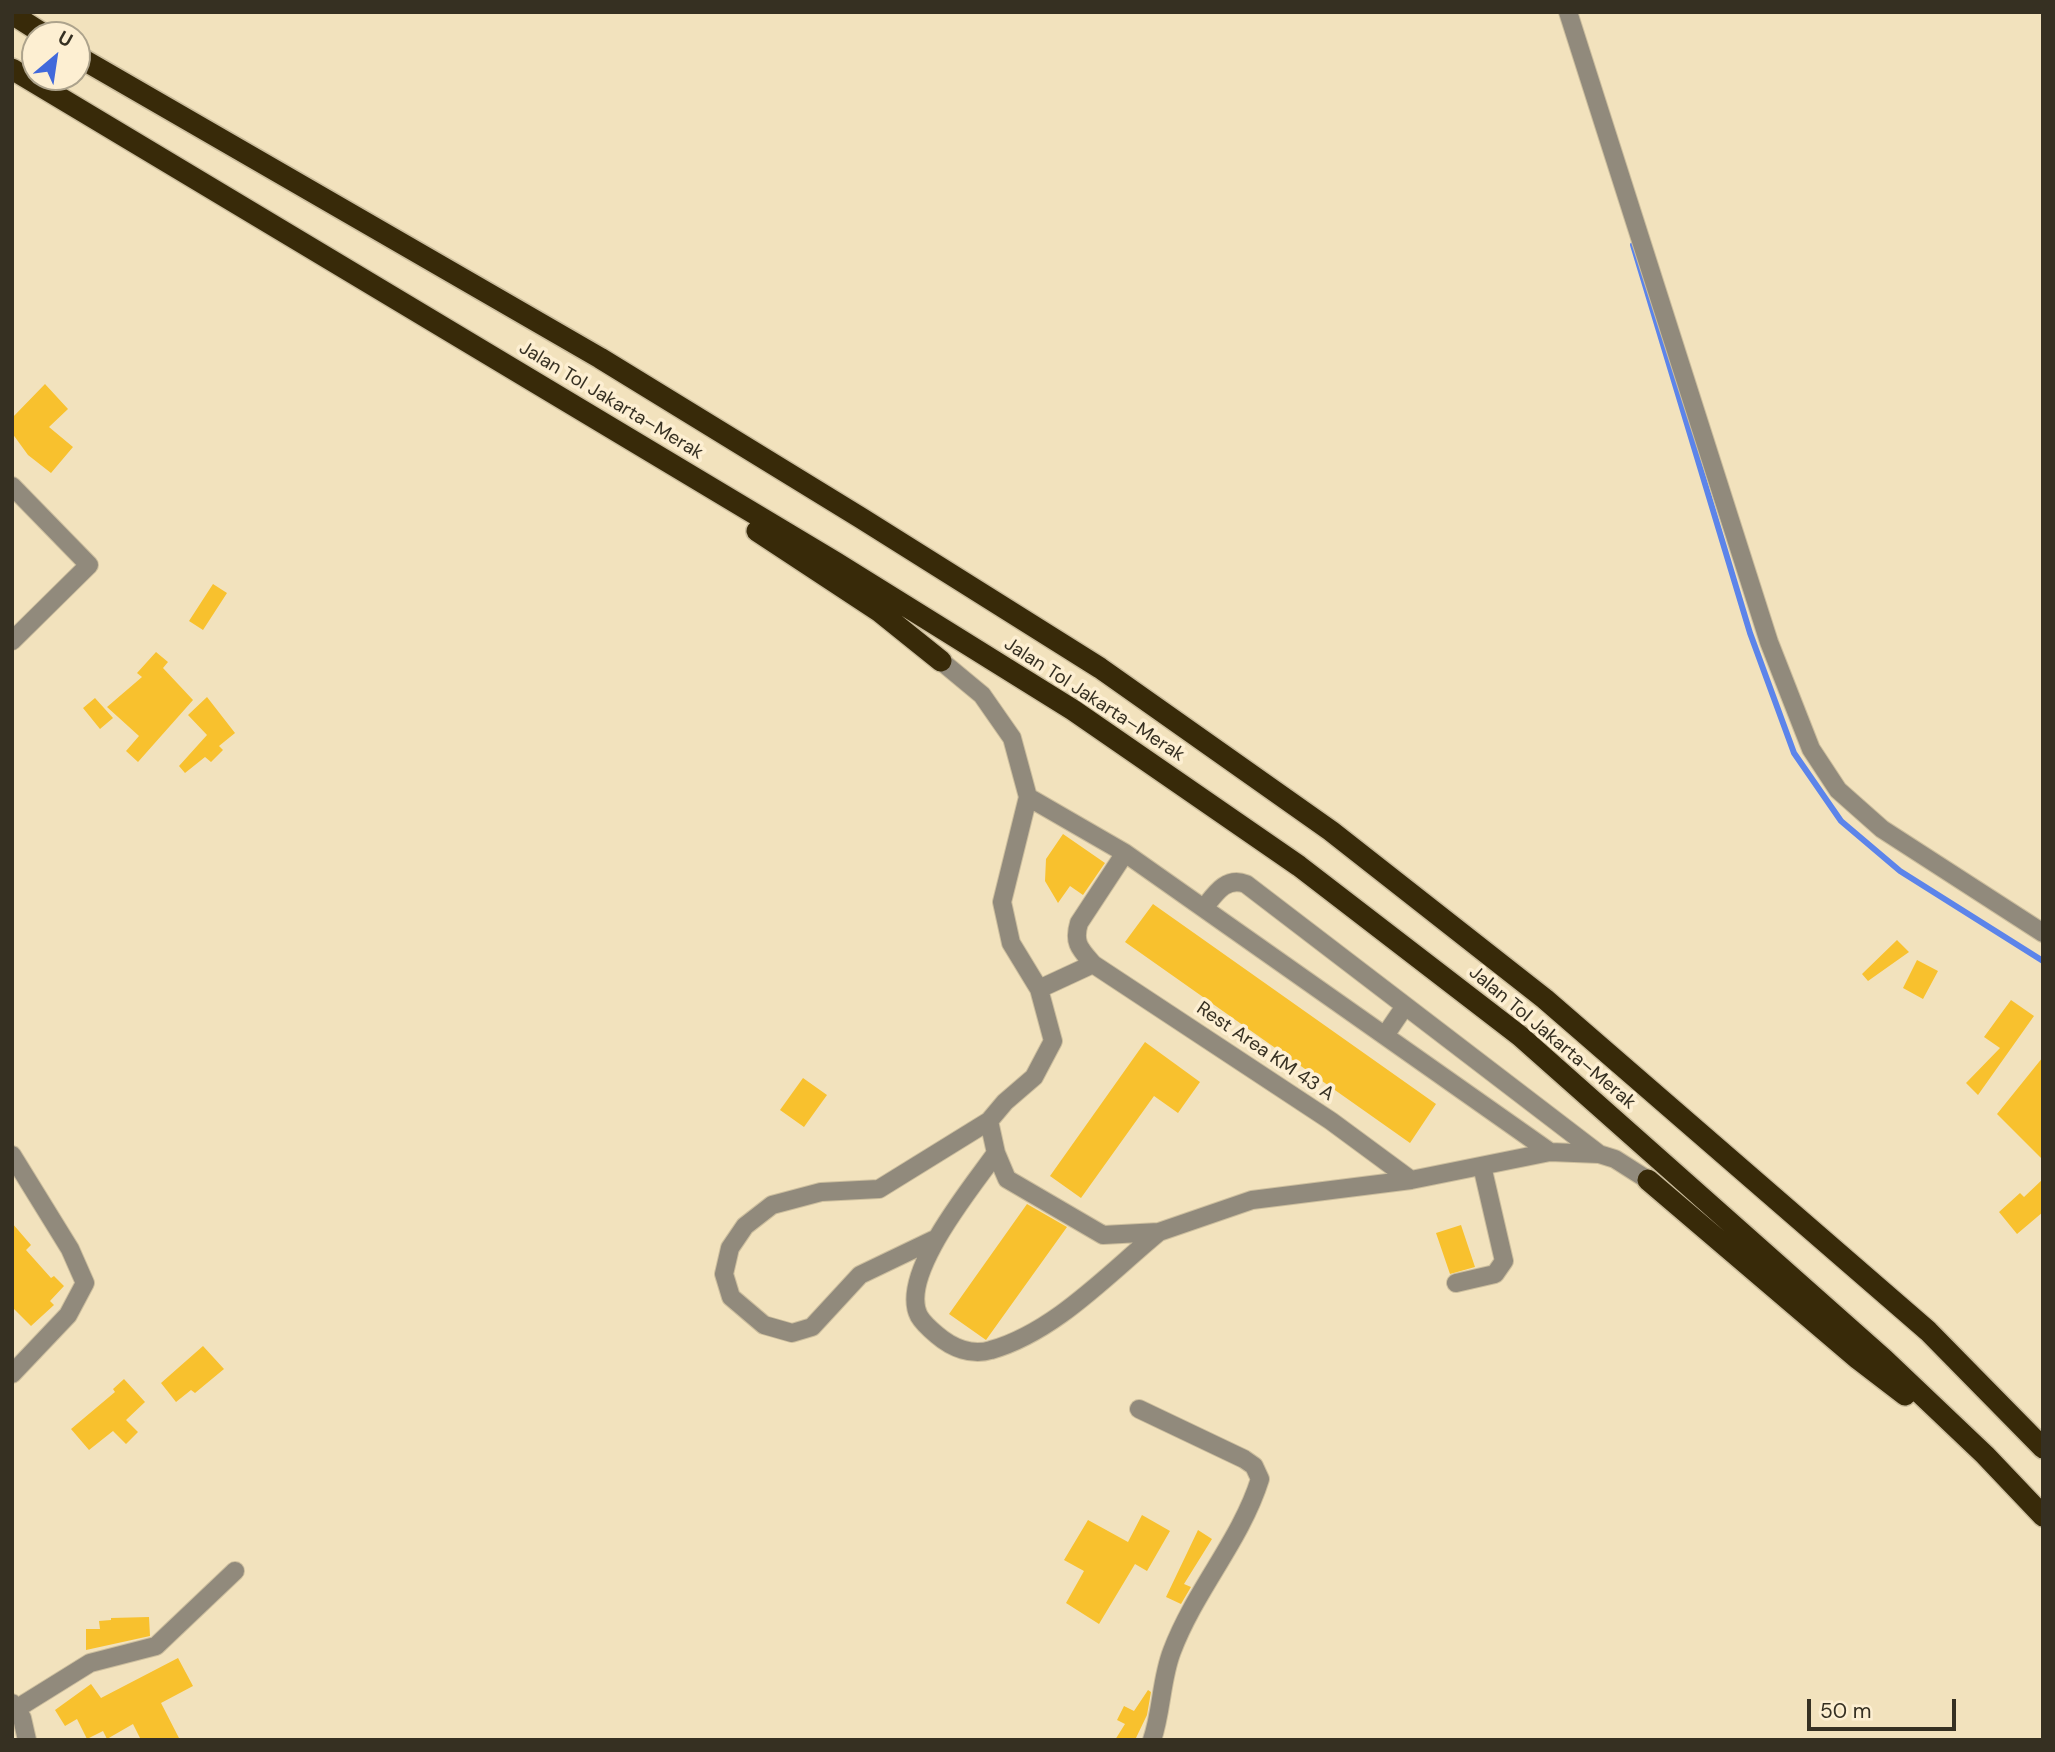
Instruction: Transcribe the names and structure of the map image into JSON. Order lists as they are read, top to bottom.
{
  "streets": {
    "highway": ["Jalan Tol Jakarta–Merak"],
    "street": ["Rest Area KM 43 A"]
  },
  "scale_bar": "50 m",
  "north": "top right"
}
